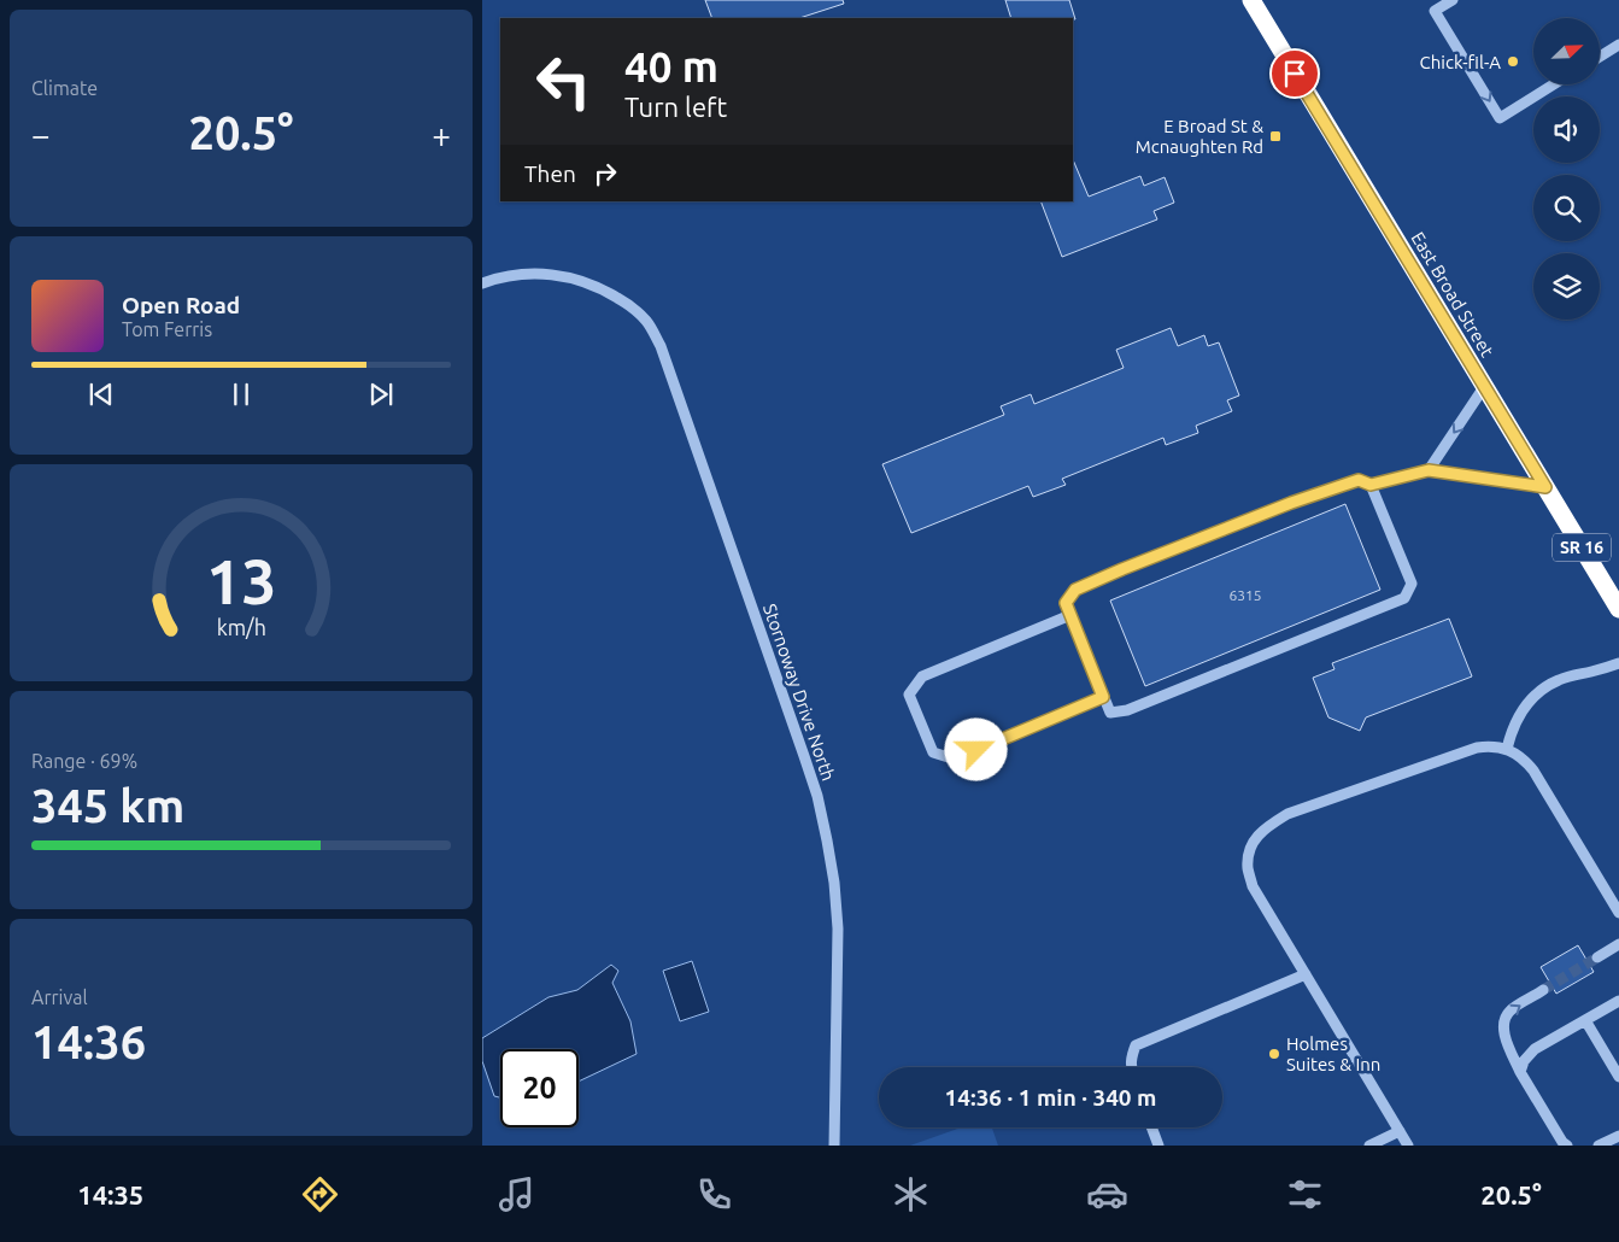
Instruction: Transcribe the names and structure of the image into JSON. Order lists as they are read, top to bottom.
{
  "streets": {
    "highway": ["East Broad Street", "SR 16"],
    "street": ["Stornoway Drive North"]
  },
  "places": {
    "other": ["Chick-fil-A", "Holmes Suites & Inn"],
    "transit": ["E Broad St & Mcnaughten Rd"]
  },
  "house_numbers": ["6315"],
  "north": "top right",
  "page": {
    "tile": [
      "Climate",
      ["Range · 69%", "345 km"],
      ["Arrival", "14:36"]
    ],
    "turn": ["40 m", "Turn left"],
    "heat": ["−", "20.5°", "+"],
    "then": "Then",
    "song": ["Open Road", "Tom Ferris"],
    "limit": "20",
    "trip": "14:36 · 1 min · 340 m",
    "tabs": ["14:35", "20.5°"],
    "gauge": ["13", "km/h"]
  }
}
